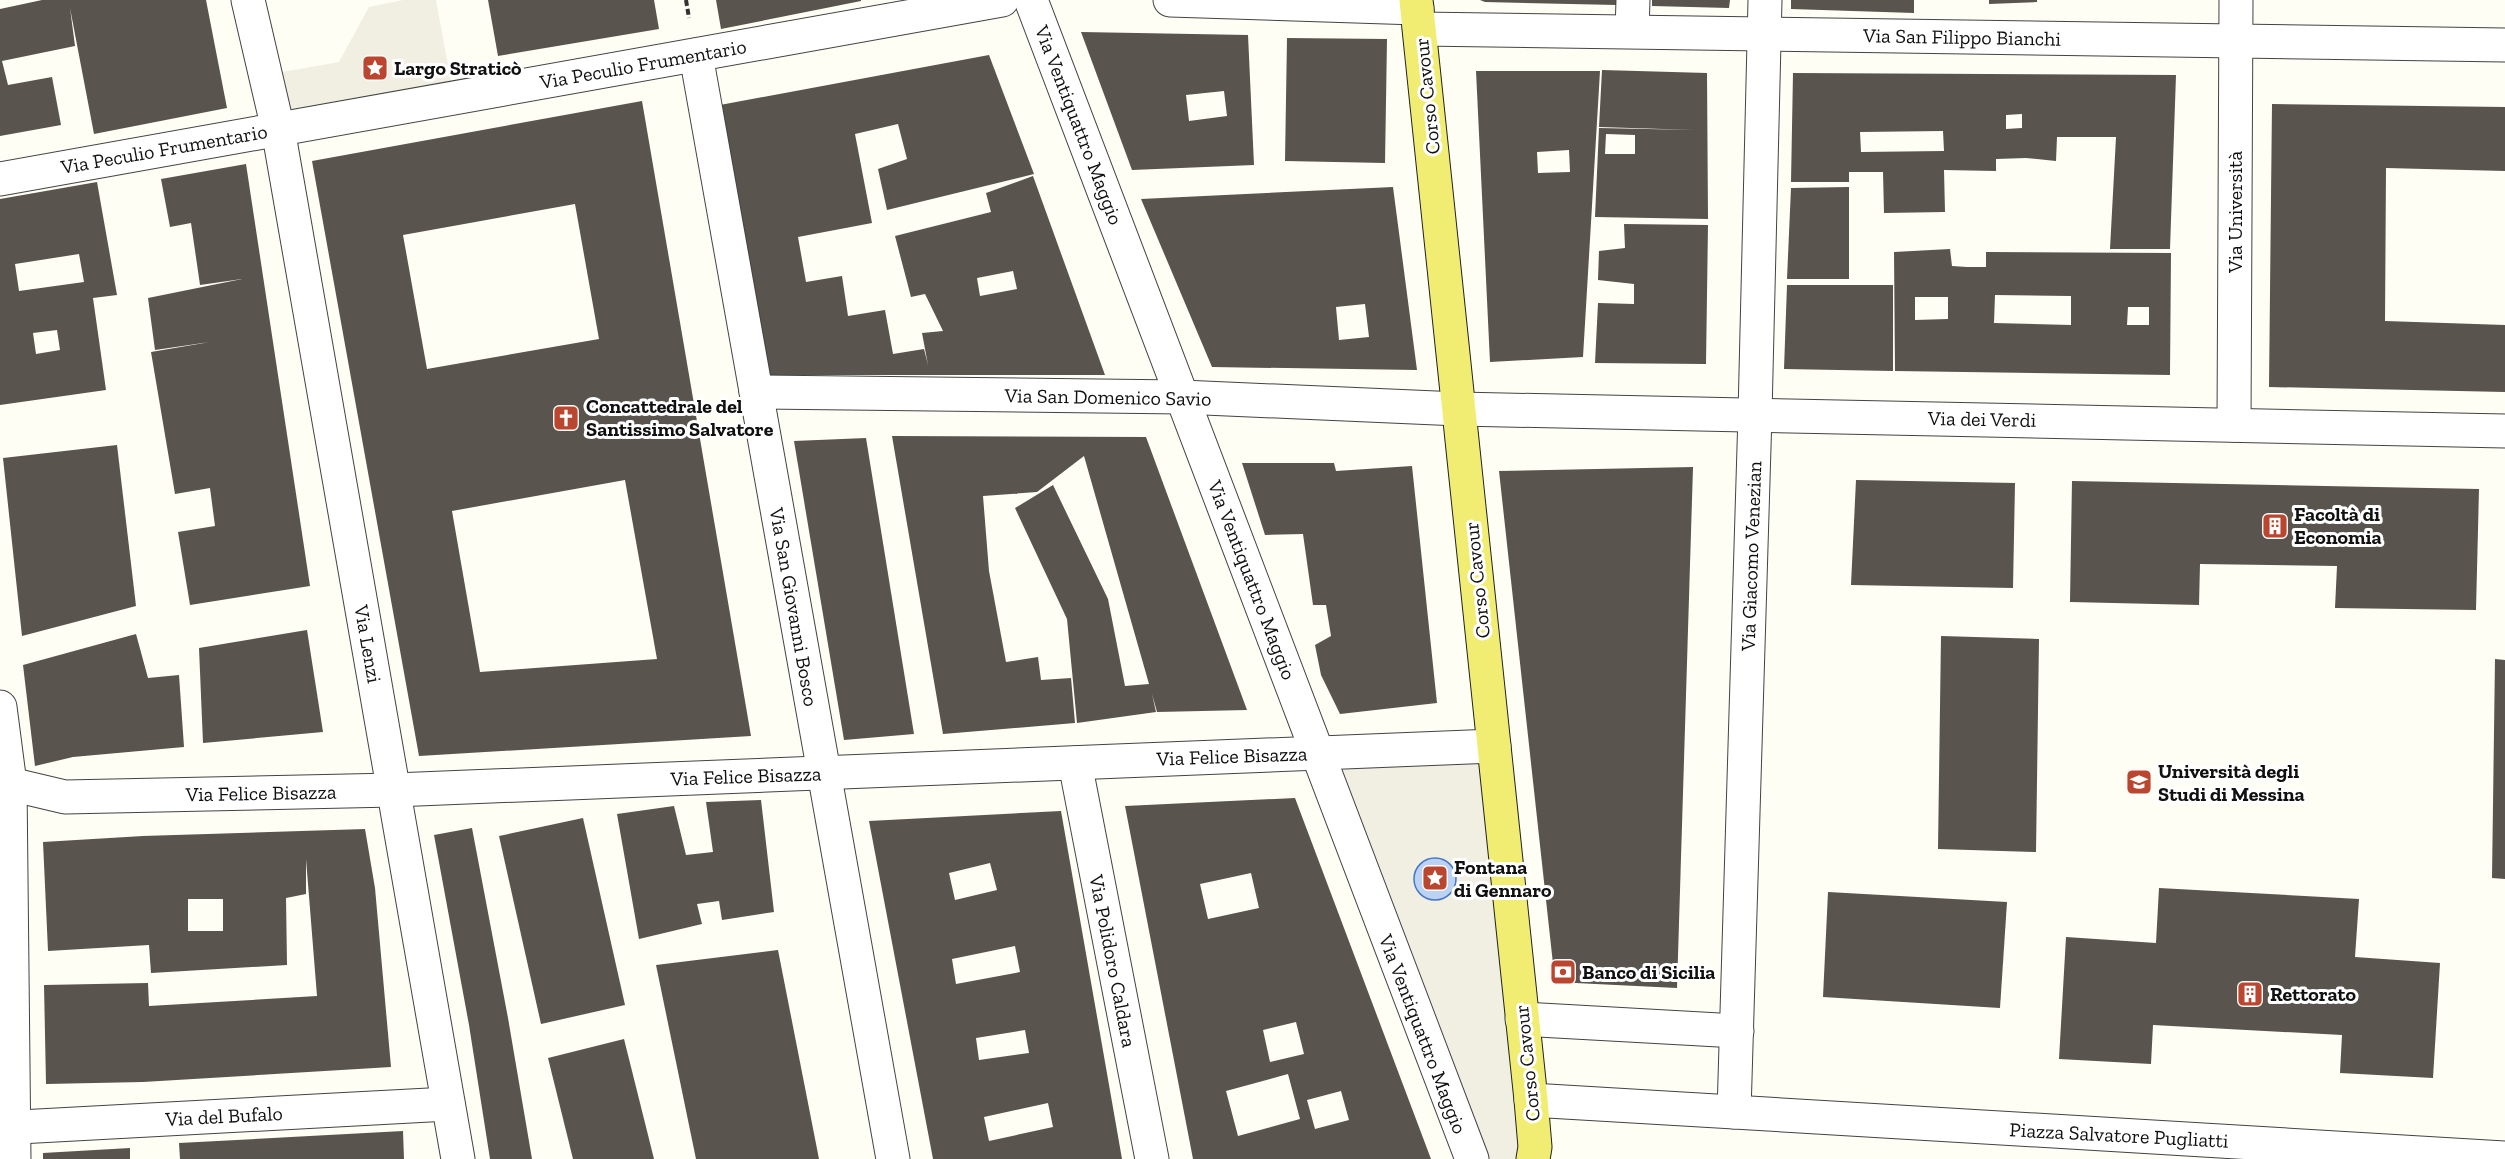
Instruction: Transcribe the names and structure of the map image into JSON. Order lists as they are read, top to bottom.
{
  "streets": {
    "main road": ["Corso Cavour"],
    "street": [
      "Via San Filippo Bianchi",
      "Via Peculio Frumentario",
      "Via Ventiquattro Maggio",
      "Via Università",
      "Via San Domenico Savio",
      "Via dei Verdi",
      "Via Giacomo Venezian",
      "Via San Giovanni Bosco",
      "Via Lenzi",
      "Via Felice Bisazza",
      "Via Polidoro Caldara",
      "Via del Bufalo",
      "Piazza Salvatore Pugliatti"
    ]
  },
  "crossings": [
    ["Via San Filippo Bianchi", "Corso Cavour"],
    ["Via San Filippo Bianchi", "Via Università"],
    ["Via San Filippo Bianchi", "Via Giacomo Venezian"],
    ["Via Peculio Frumentario", "Via San Giovanni Bosco"],
    ["Via Peculio Frumentario", "Via Lenzi"],
    ["Corso Cavour", "Via San Domenico Savio"],
    ["Corso Cavour", "Via dei Verdi"],
    ["Corso Cavour", "Via Felice Bisazza"],
    ["Corso Cavour", "Piazza Salvatore Pugliatti"],
    ["Via Ventiquattro Maggio", "Via San Domenico Savio"],
    ["Via Ventiquattro Maggio", "Via Felice Bisazza"],
    ["Via Università", "Via dei Verdi"],
    ["Via San Domenico Savio", "Via dei Verdi"],
    ["Via San Domenico Savio", "Via San Giovanni Bosco"],
    ["Via dei Verdi", "Via Giacomo Venezian"],
    ["Via Giacomo Venezian", "Piazza Salvatore Pugliatti"],
    ["Via San Giovanni Bosco", "Via Felice Bisazza"],
    ["Via Lenzi", "Via Felice Bisazza"],
    ["Via Lenzi", "Via del Bufalo"],
    ["Via Felice Bisazza", "Via Polidoro Caldara"]
  ],
  "places": {
    "place": ["Largo Straticò", "Fontana di Gennaro"],
    "church": ["Concattedrale del Santissimo Salvatore"],
    "building": ["Facoltà di Economia", "Rettorato"],
    "school or university": ["Università degli Studi di Messina"],
    "bank": ["Banco di Sicilia"]
  }
}
